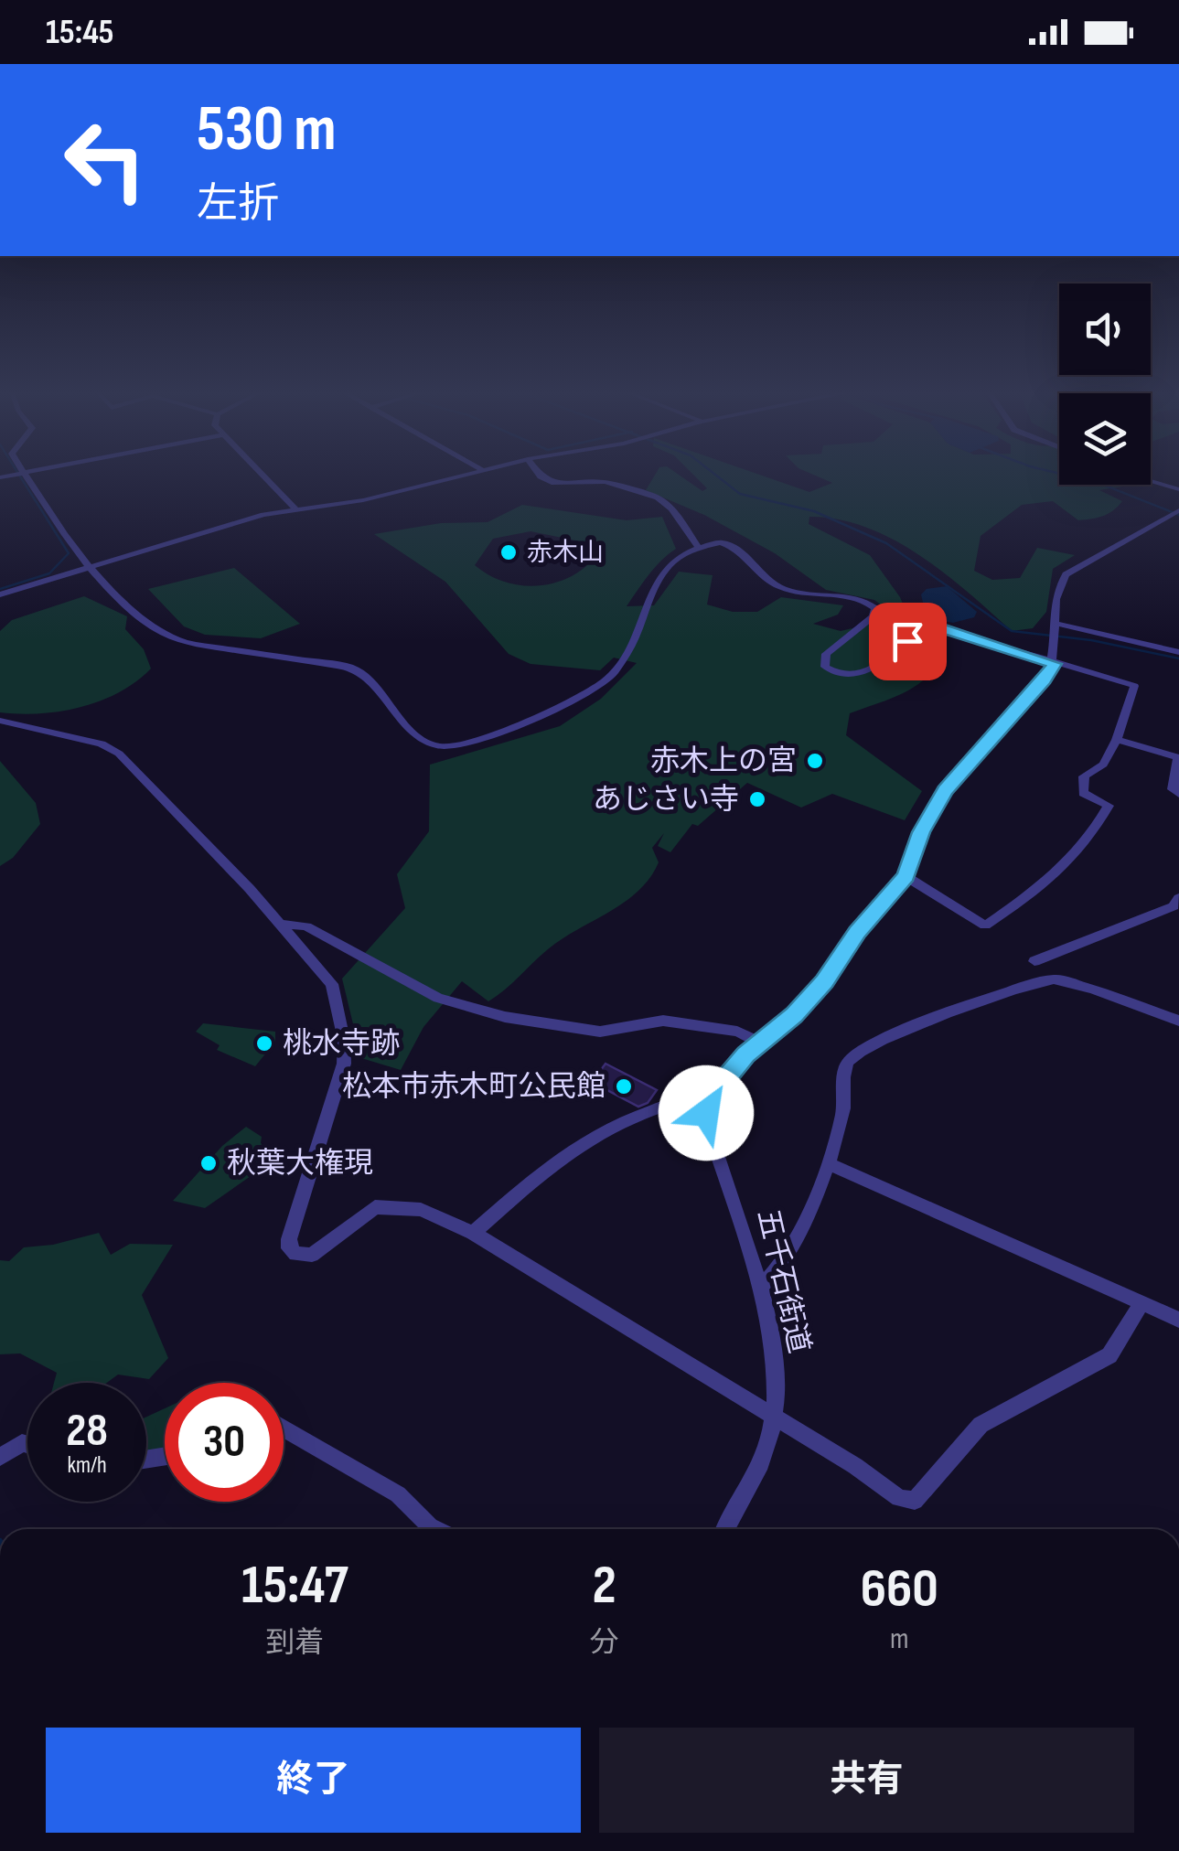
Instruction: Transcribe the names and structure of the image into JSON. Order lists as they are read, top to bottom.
{
  "streets": {
    "street": ["五千石街道"]
  },
  "places": [
    "赤木山",
    "赤木上の宮",
    "あじさい寺",
    "桃水寺跡",
    "松本市赤木町公民館",
    "秋葉大権現"
  ],
  "page": {
    "status": "15:45",
    "turn": ["530 m", "左折"],
    "speed": "28 km/h",
    "limit": "30",
    "eta": [
      "15:47",
      "到着",
      "2",
      "分",
      "660",
      "m"
    ],
    "buttons": ["終了", "共有"]
  }
}
